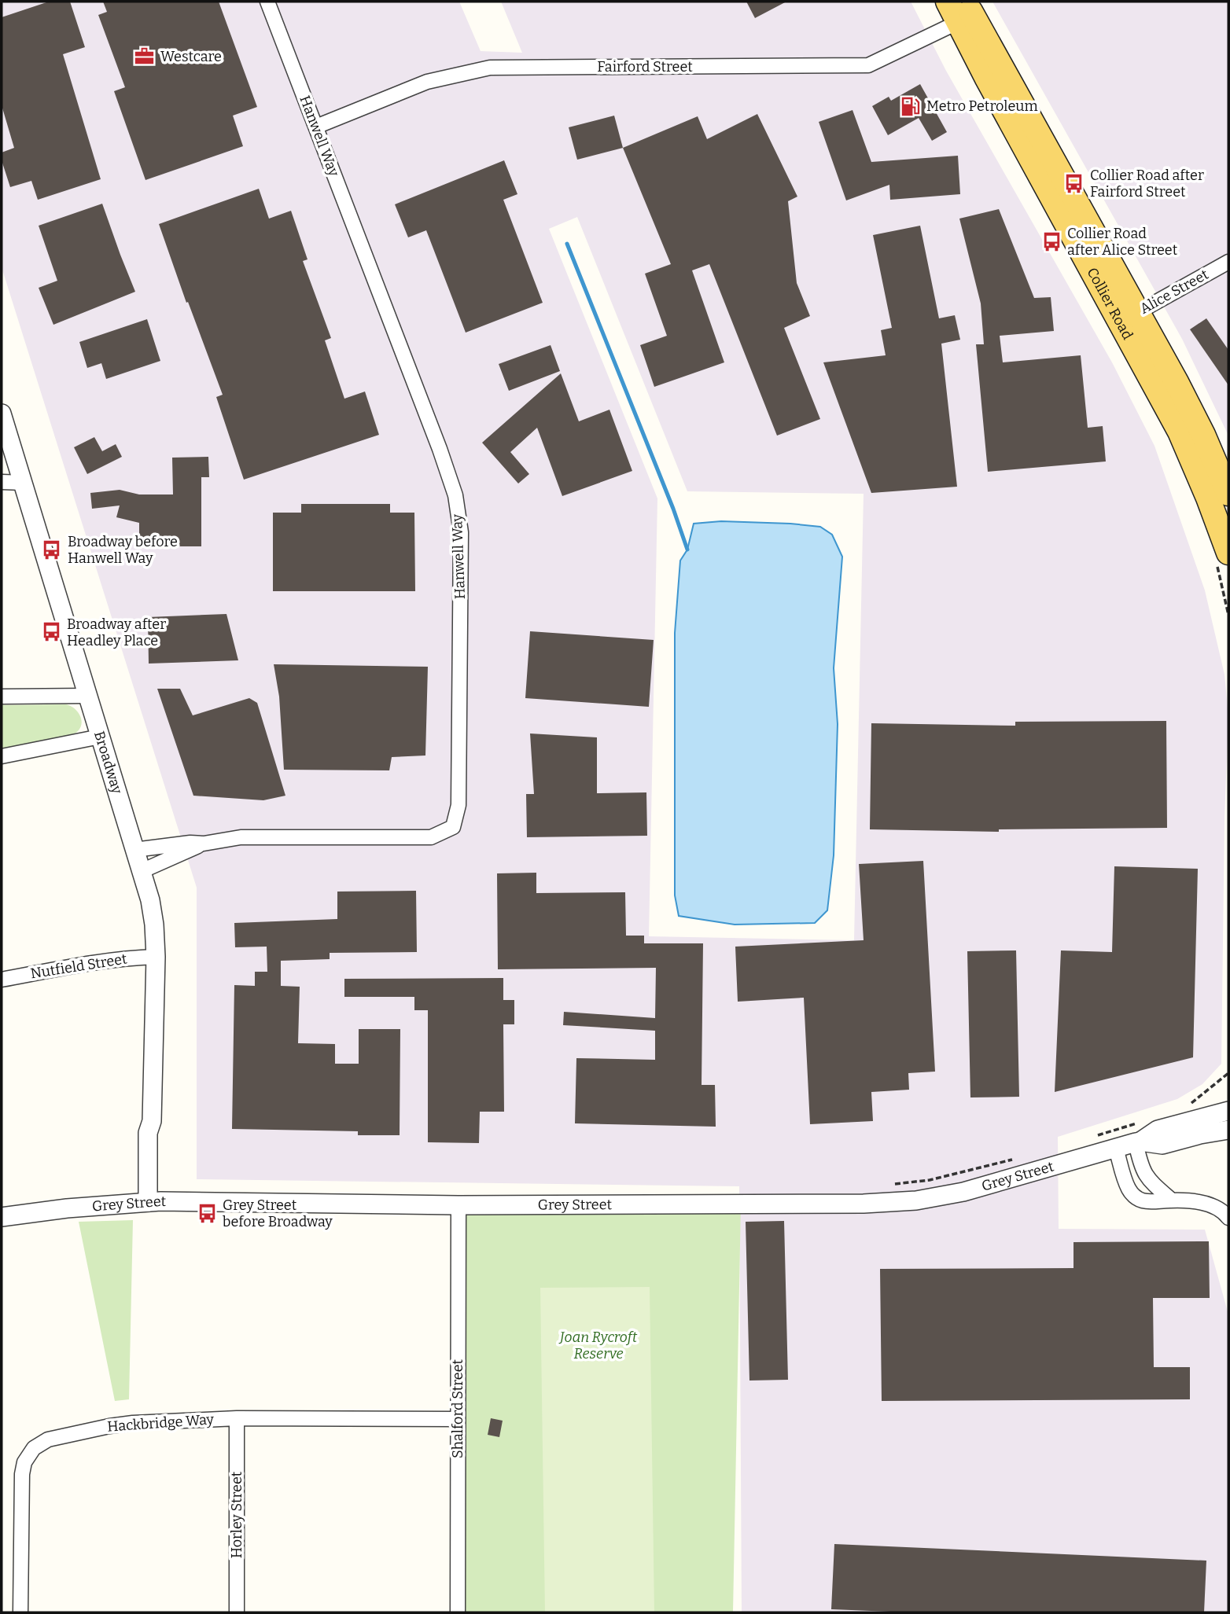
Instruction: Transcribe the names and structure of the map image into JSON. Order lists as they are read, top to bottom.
{
  "streets": {
    "main road": ["Collier Road"],
    "street": [
      "Fairford Street",
      "Hanwell Way",
      "Alice Street",
      "Broadway",
      "Nutfield Street",
      "Grey Street",
      "Shalford Street",
      "Hackbridge Way",
      "Horley Street"
    ]
  },
  "crossings": [
    ["Fairford Street", "Hanwell Way"],
    ["Fairford Street", "Collier Road"],
    ["Hanwell Way", "Broadway"],
    ["Alice Street", "Collier Road"],
    ["Broadway", "Nutfield Street"],
    ["Broadway", "Grey Street"],
    ["Grey Street", "Shalford Street"],
    ["Shalford Street", "Hackbridge Way"],
    ["Hackbridge Way", "Horley Street"]
  ],
  "parks": ["Joan Rycroft Reserve"],
  "places": {
    "office": ["Westcare"],
    "fuel station": ["Metro Petroleum"],
    "bus stop": [
      "Collier Road after Fairford Street",
      "Collier Road after Alice Street",
      "Broadway before Hanwell Way",
      "Broadway after Headley Place",
      "Grey Street before Broadway"
    ]
  }
}
